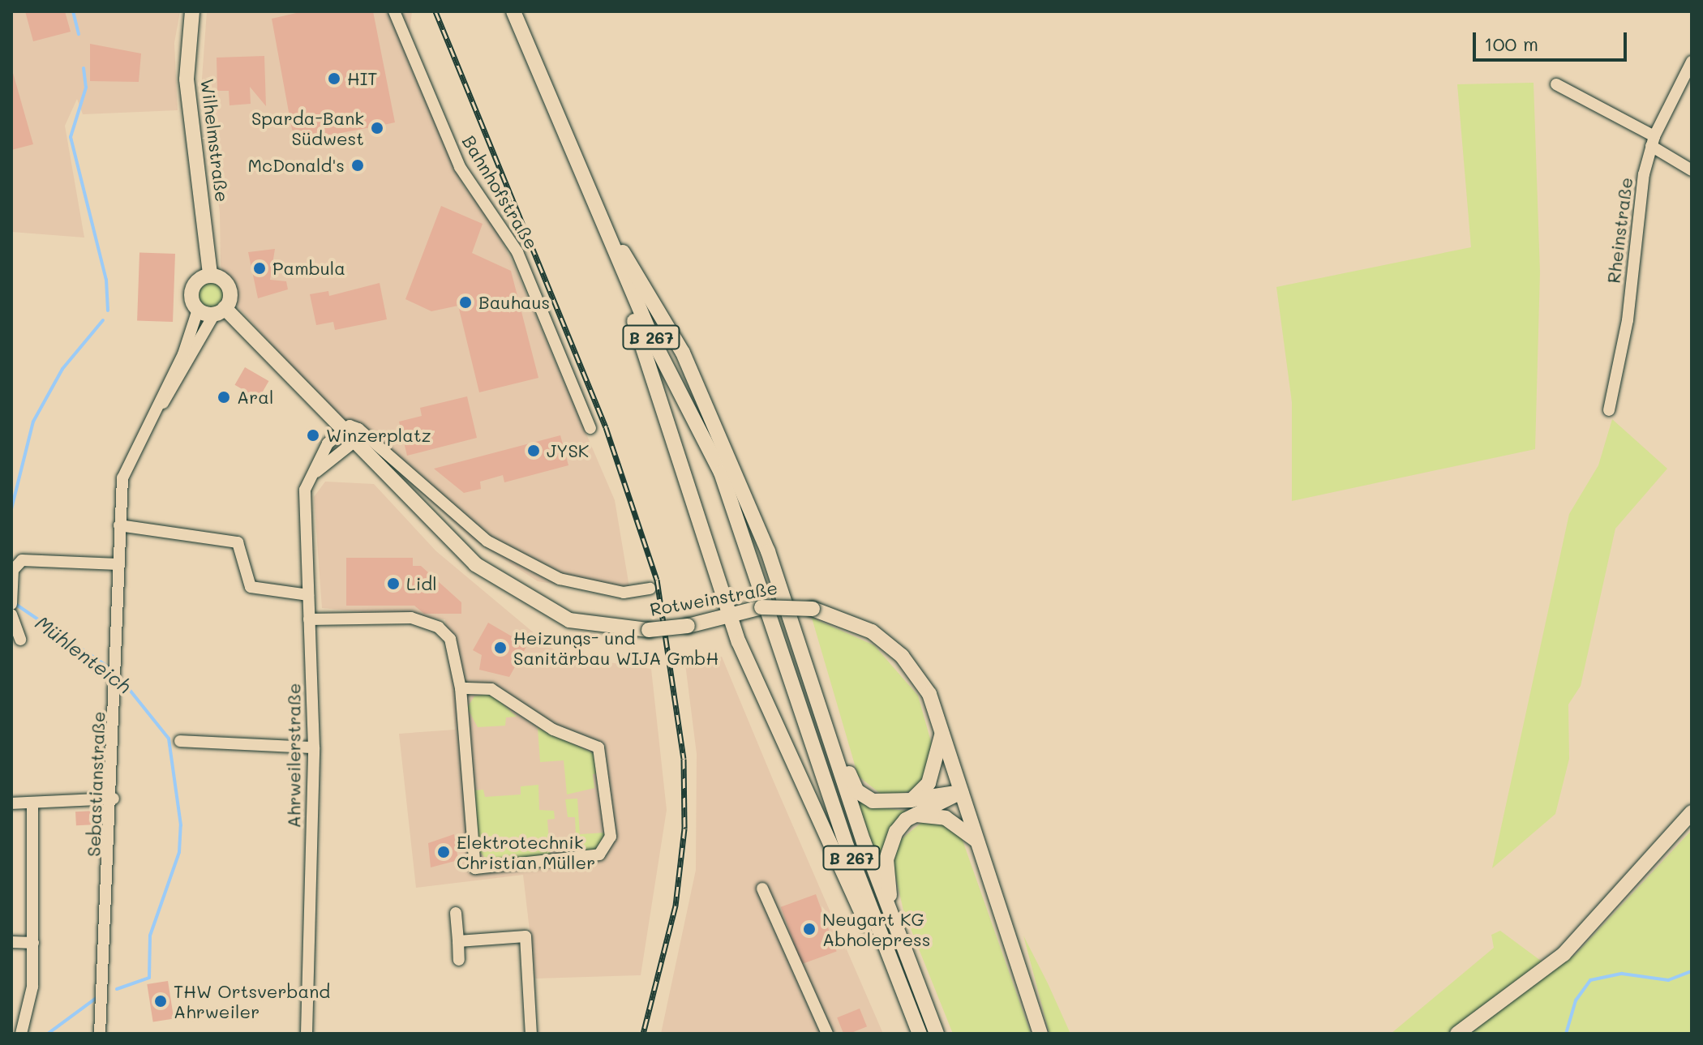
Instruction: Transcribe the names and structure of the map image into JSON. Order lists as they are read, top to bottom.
{
  "streets": {
    "main road": ["Wilhelmstraße", "B 267", "Rotweinstraße"],
    "street": [
      "Bahnhofstraße",
      "Rheinstraße",
      "Ahrweilerstraße",
      "Sebastianstraße"
    ]
  },
  "crossings": [
    ["B 267", "Rotweinstraße"],
    ["Rotweinstraße", "Sebastianstraße"]
  ],
  "water": ["Mühlenteich"],
  "places": [
    "HIT",
    "Sparda-Bank Südwest",
    "McDonald's",
    "Pambula",
    "Bauhaus",
    "Aral",
    "Winzerplatz",
    "JYSK",
    "Lidl",
    "Heizungs- und Sanitärbau WIJA GmbH",
    "Elektrotechnik Christian Müller",
    "Neugart KG Abholepress",
    "THW Ortsverband Ahrweiler"
  ],
  "scale_bar": "100 m"
}
